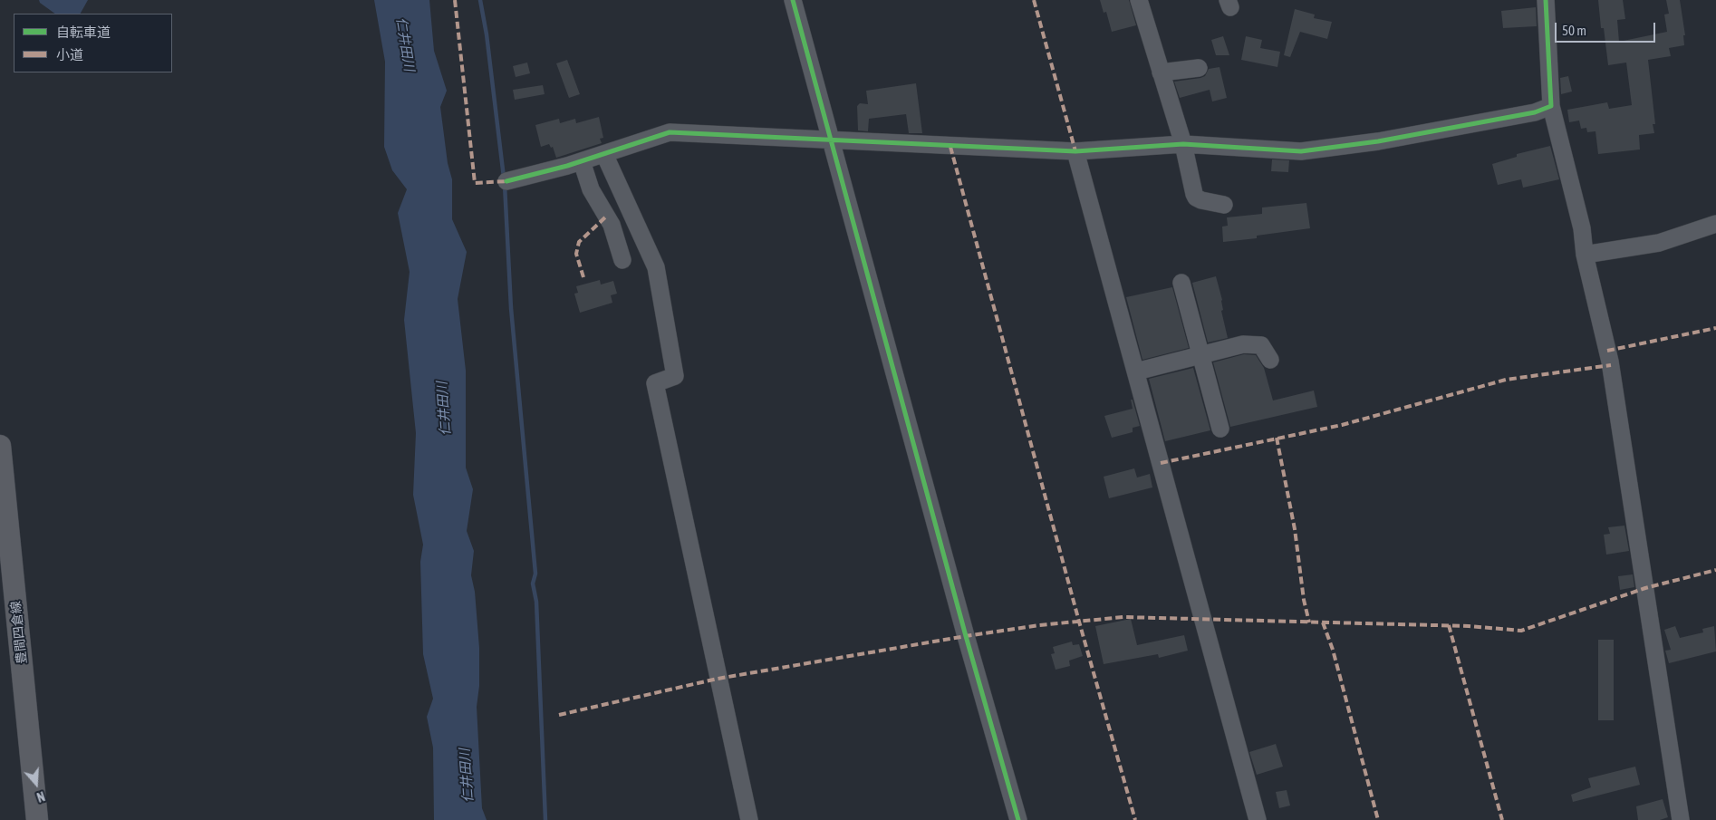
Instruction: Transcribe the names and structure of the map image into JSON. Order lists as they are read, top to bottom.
{
  "streets": {
    "main road": ["豊間四倉線"]
  },
  "water": ["仁井田川"],
  "legend": ["自転車道", "小道"],
  "scale_bar": "50 m",
  "north": "bottom"
}
